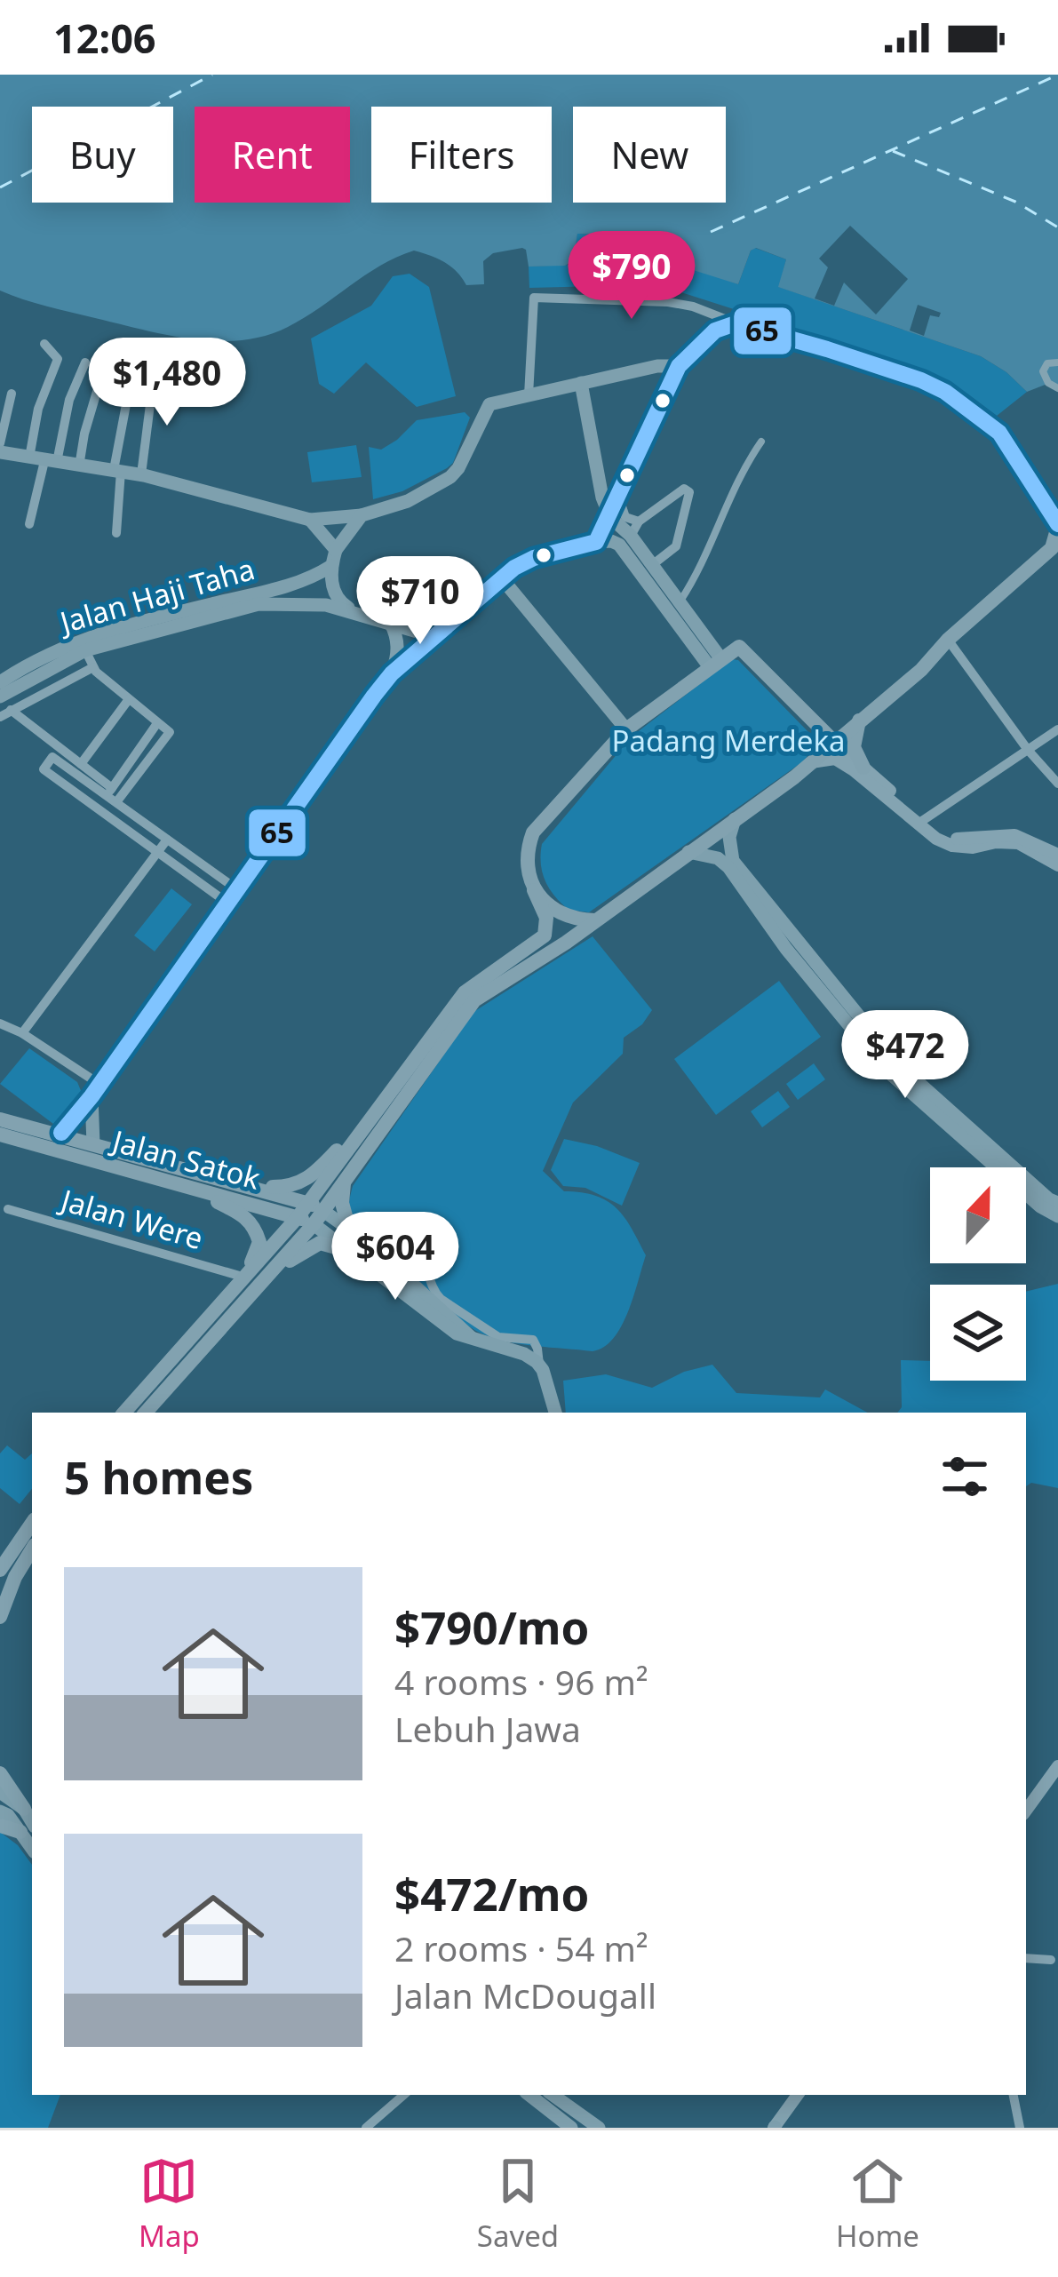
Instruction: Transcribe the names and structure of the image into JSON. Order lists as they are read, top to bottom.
{
  "streets": {
    "main road": ["Jalan Haji Taha", "Jalan Satok"],
    "street": ["Jalan Were"]
  },
  "parks": ["Padang Merdeka"],
  "lines": ["transit line 65"],
  "north": "top",
  "page": {
    "status": "12:06",
    "chip": [
      "Buy",
      "Rent",
      "Filters",
      "New"
    ],
    "price": [
      "$790",
      "$1,480",
      "$710",
      "$472",
      "$604"
    ],
    "heading": "5 homes",
    "list": [
      {
        "name": "$790/mo",
        "note": "4 rooms · 96 m² · Lebuh Jawa"
      },
      {
        "name": "$472/mo",
        "note": "2 rooms · 54 m² · Jalan McDougall"
      }
    ],
    "tabs": ["Map", "Saved", "Home"]
  }
}
